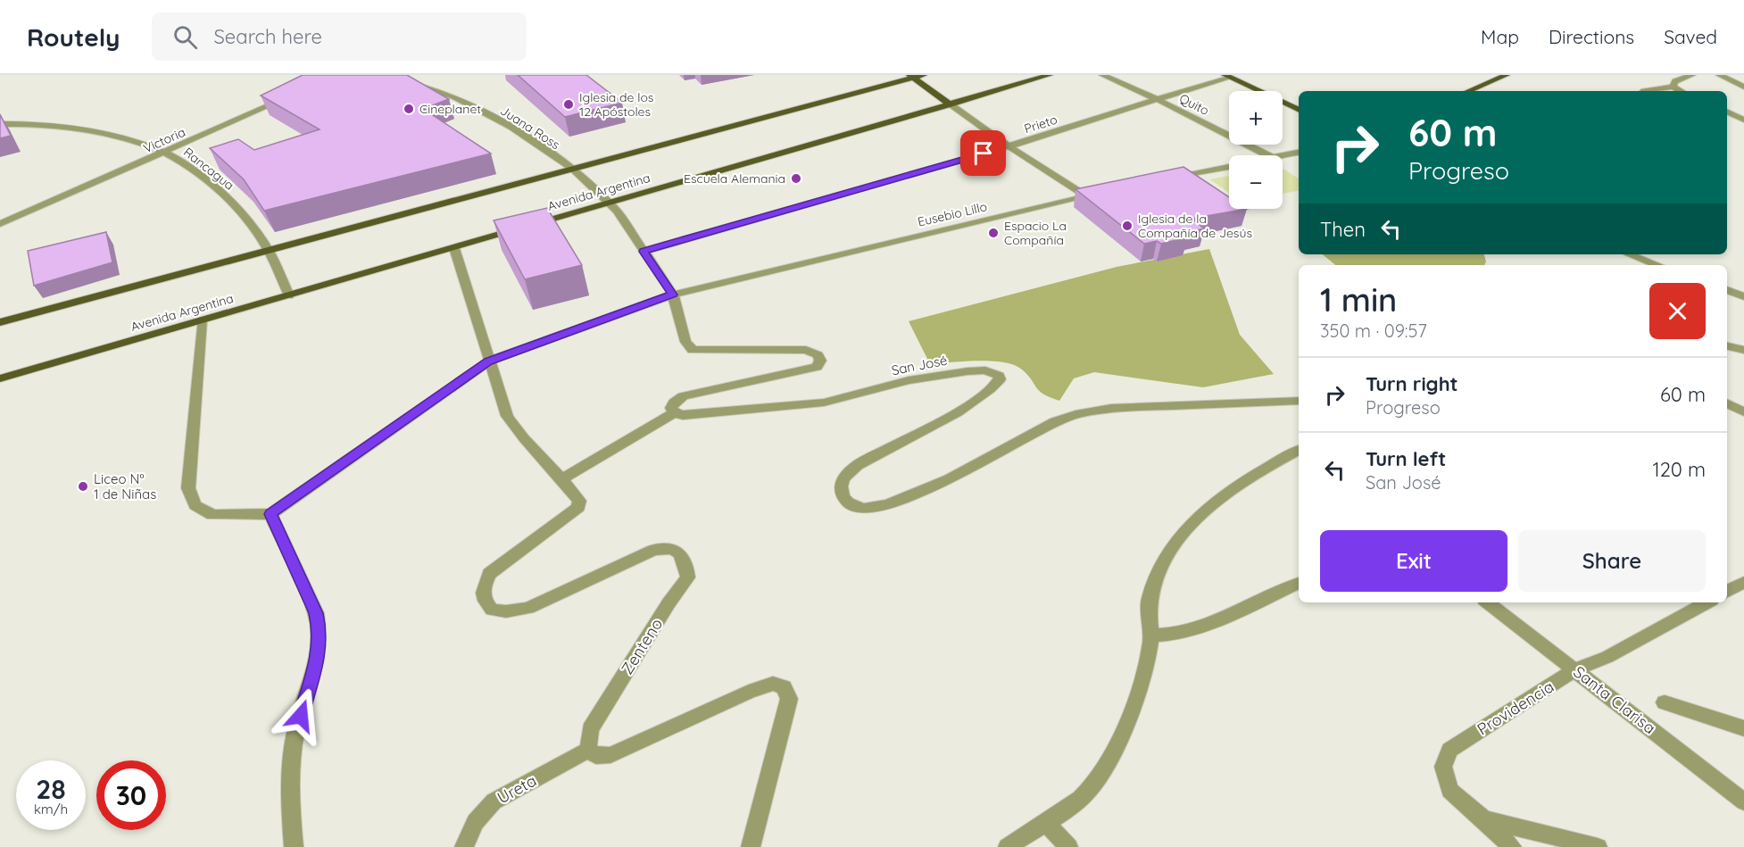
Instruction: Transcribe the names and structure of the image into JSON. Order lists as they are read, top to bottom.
{
  "streets": {
    "main road": ["Avenida Argentina"],
    "street": [
      "Quito",
      "Prieto",
      "Juana Ross",
      "Victoria",
      "Rancagua",
      "Eusebio Lillo",
      "San José",
      "Zenteno",
      "Santa Clarisa",
      "Providencia",
      "Ureta"
    ]
  },
  "crossings": [
    ["Quito", "Prieto"],
    ["Victoria", "Rancagua"],
    ["Rancagua", "Avenida Argentina"],
    ["Avenida Argentina", "Zenteno"],
    ["Eusebio Lillo", "Zenteno"],
    ["Zenteno", "Ureta"],
    ["Santa Clarisa", "Providencia"]
  ],
  "places": [
    "Iglesia de los 12 Apóstoles",
    "Cineplanet",
    "Escuela Alemania",
    "Iglesia de la Compañía de Jesús",
    "Espacio La Compañía",
    "Liceo N° 1 de Niñas"
  ],
  "page": {
    "header": "Routely",
    "search": "Search here",
    "nav": ["Map", "Directions", "Saved"],
    "map_buttons": ["+", "−"],
    "turn": ["60 m", "Progreso"],
    "then": "Then",
    "heading": ["1 min", "350 m · 09:57"],
    "list": [
      {
        "name": "Turn right",
        "note": "Progreso",
        "value": "60 m"
      },
      {
        "name": "Turn left",
        "note": "San José",
        "value": "120 m"
      }
    ],
    "buttons": ["Exit", "Share"],
    "speed": "28 km/h",
    "limit": "30"
  }
}
